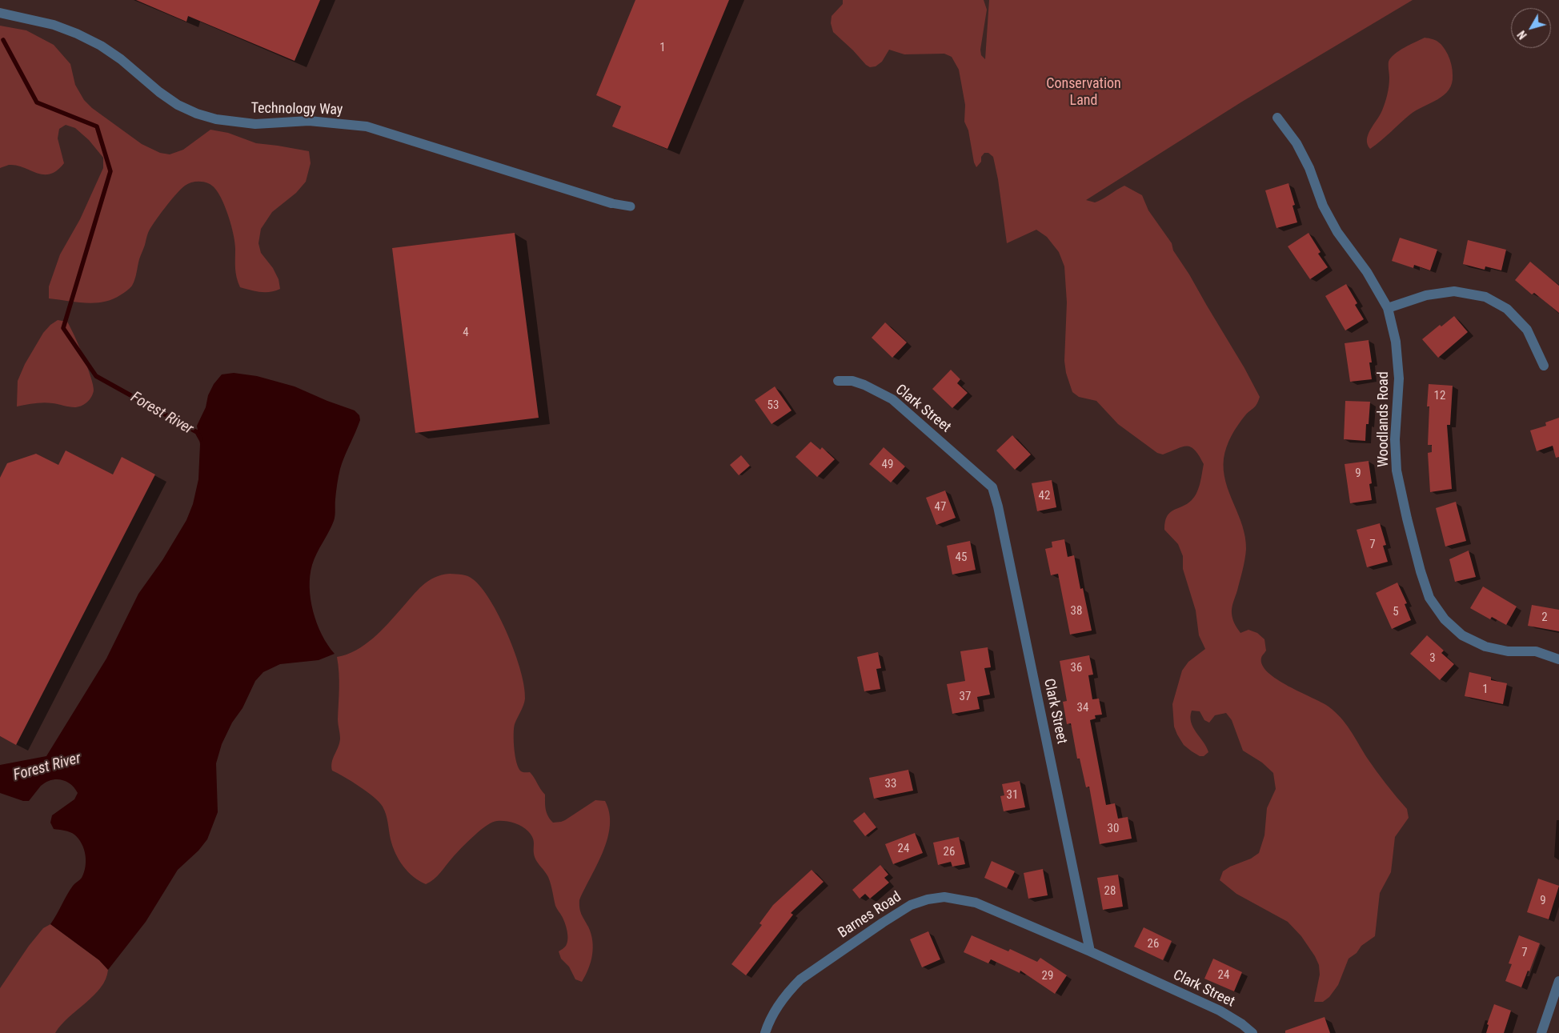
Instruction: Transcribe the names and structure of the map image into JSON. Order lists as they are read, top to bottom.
{
  "streets": {
    "street": [
      "Technology Way",
      "Clark Street",
      "Woodlands Road",
      "Barnes Road"
    ]
  },
  "crossings": [
    ["Clark Street", "Barnes Road"]
  ],
  "water": ["Forest River"],
  "parks": ["Conservation Land"],
  "house_numbers": [
    "1",
    "4",
    "12",
    "53",
    "49",
    "9",
    "42",
    "47",
    "7",
    "45",
    "38",
    "5",
    "2",
    "3",
    "36",
    "1",
    "37",
    "34",
    "33",
    "31",
    "30",
    "24",
    "26",
    "28",
    "9",
    "26",
    "7",
    "24",
    "29"
  ],
  "north": "bottom left"
}
